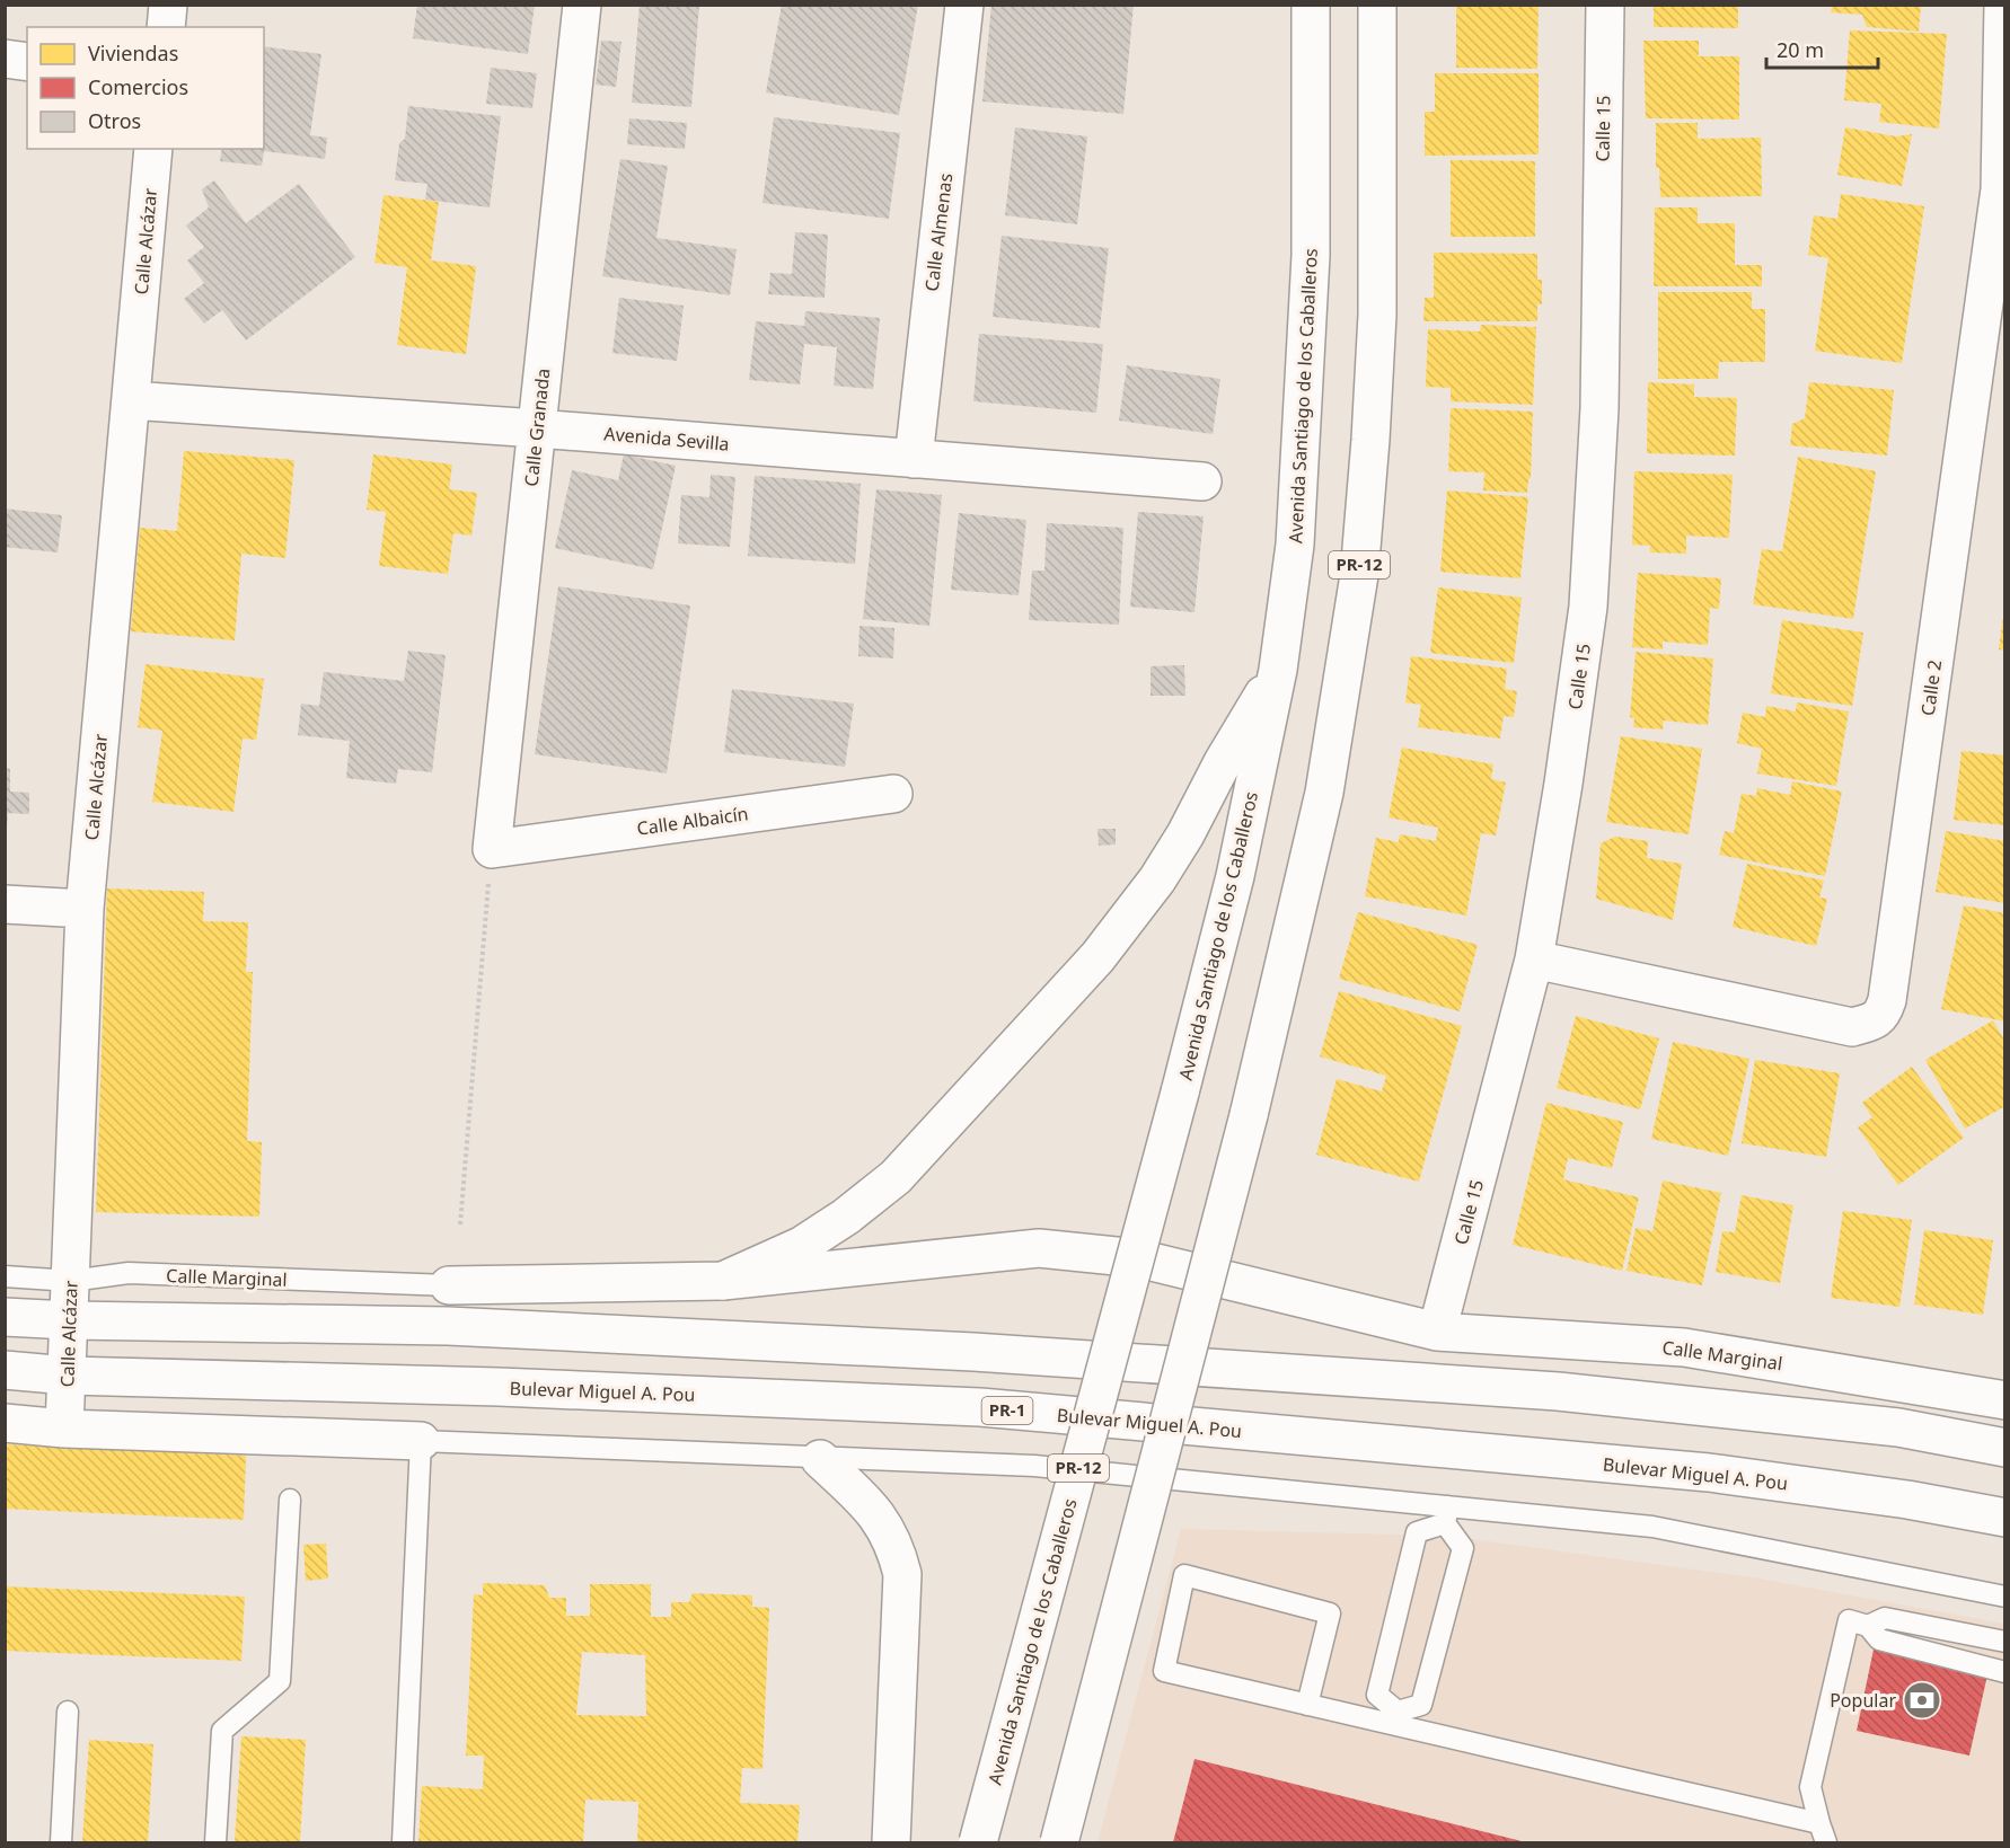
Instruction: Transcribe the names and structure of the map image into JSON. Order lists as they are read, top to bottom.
{
  "streets": {
    "main road": [
      "Calle 15",
      "Calle Almenas",
      "Calle Alcázar",
      "Avenida Santiago de los Caballeros",
      "Calle Granada",
      "Avenida Sevilla",
      "PR-12",
      "Calle 2",
      "Calle Albaicín",
      "Calle Marginal",
      "Bulevar Miguel A. Pou",
      "PR-1"
    ]
  },
  "crossings": [
    ["Calle 15", "Calle 2"],
    ["Calle 15", "Calle Marginal"],
    ["Calle Almenas", "Avenida Sevilla"],
    ["Calle Alcázar", "Avenida Sevilla"],
    ["Calle Alcázar", "Calle Marginal"],
    ["Calle Alcázar", "Bulevar Miguel A. Pou"],
    ["Calle Granada", "Avenida Sevilla"],
    ["Calle Granada", "Calle Albaicín"]
  ],
  "places": {
    "bank": ["Popular"]
  },
  "legend": ["Viviendas", "Comercios", "Otros"],
  "scale_bar": "20 m"
}
